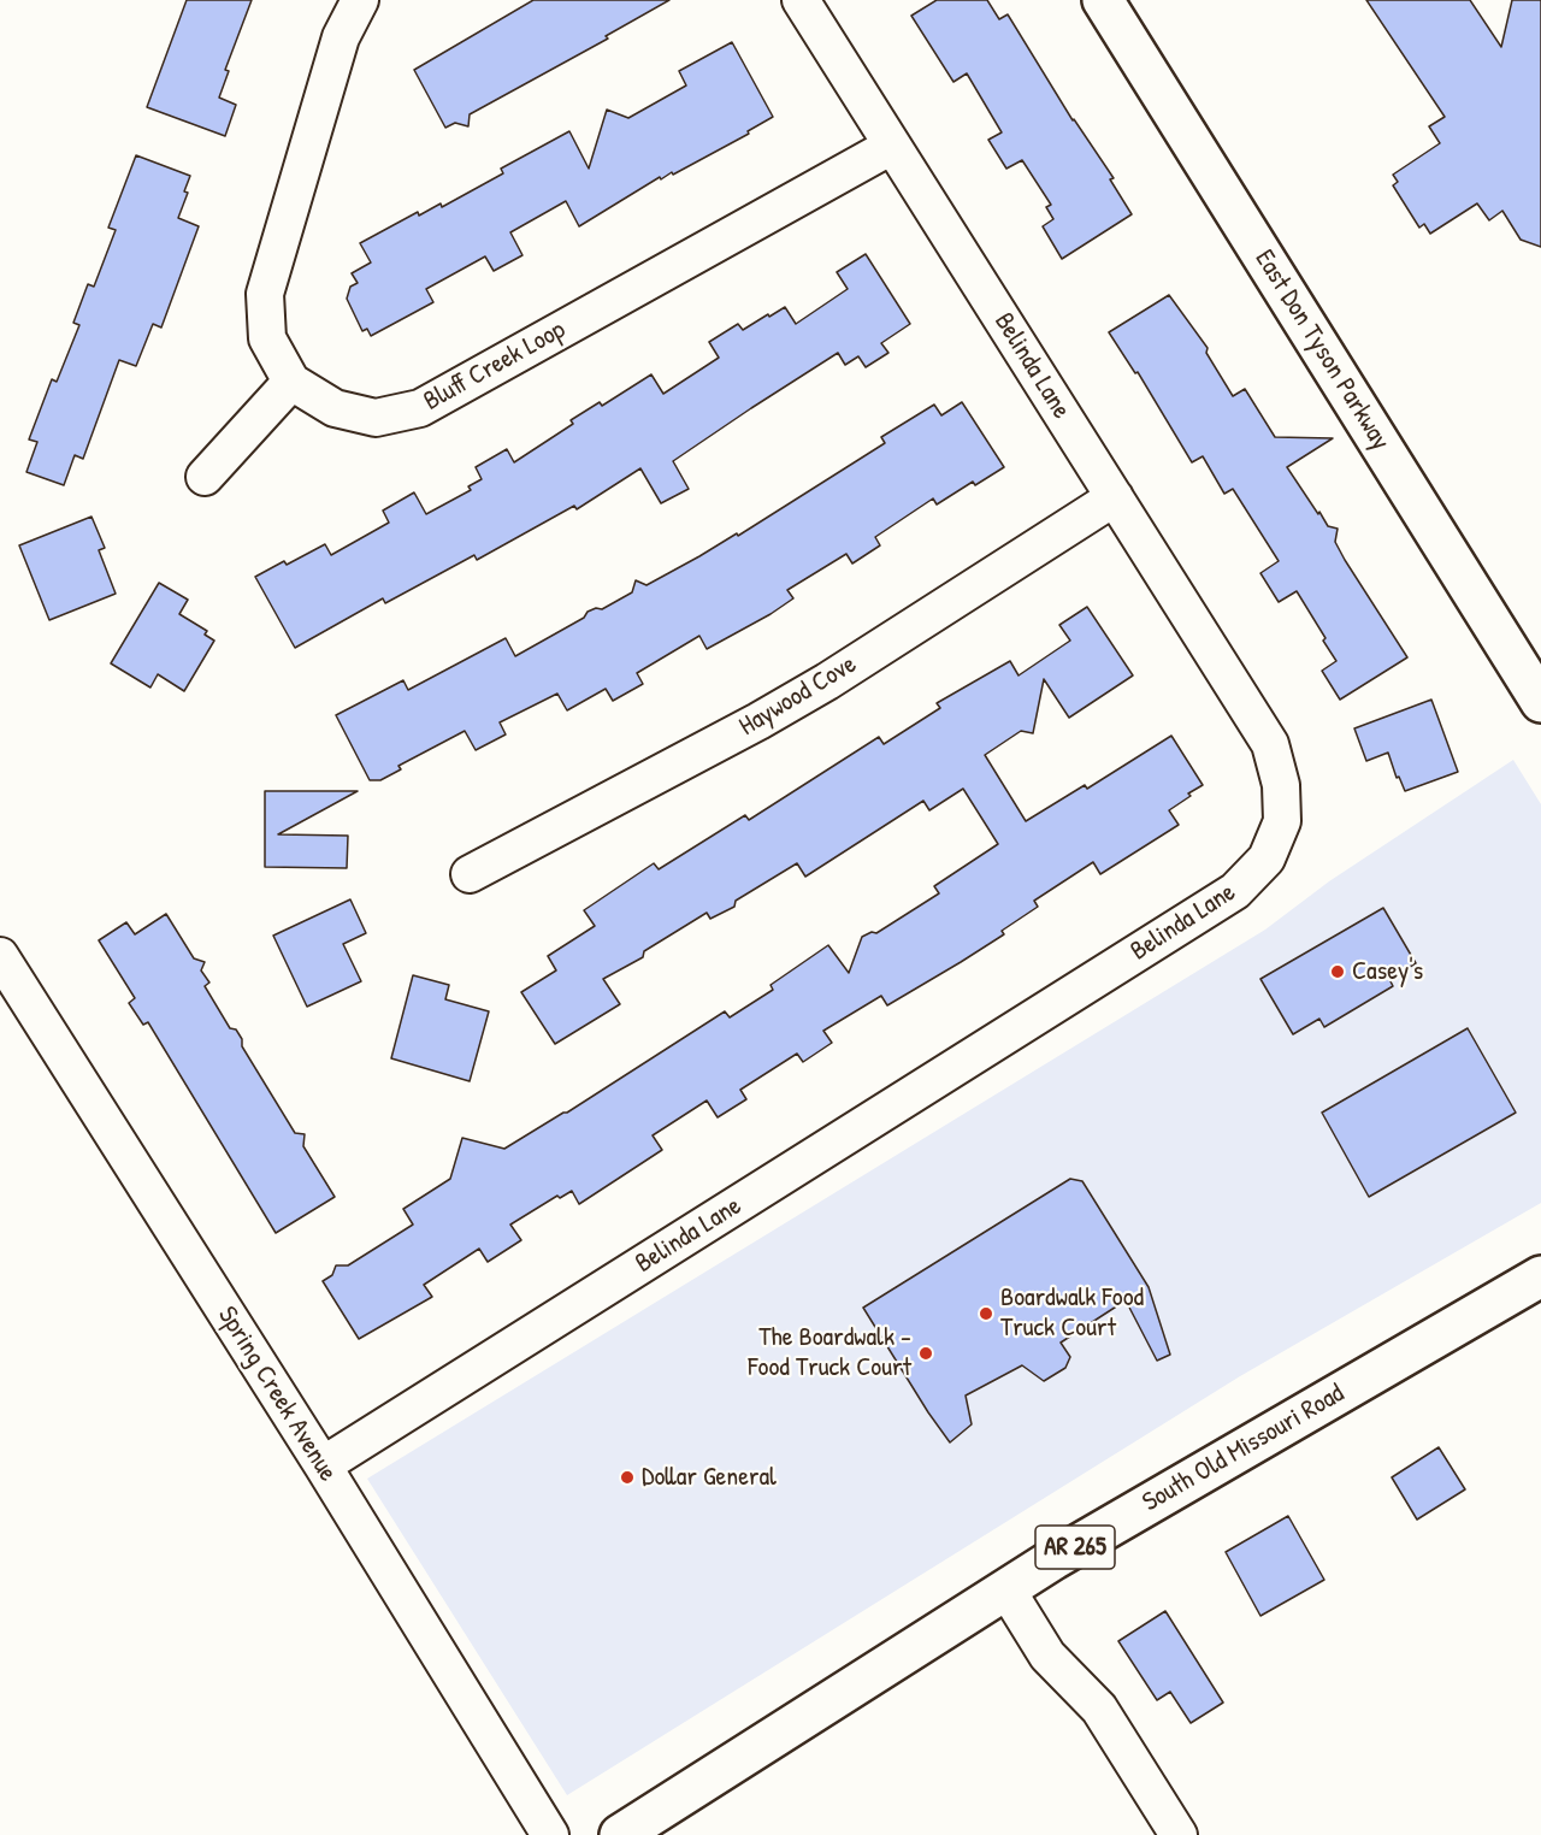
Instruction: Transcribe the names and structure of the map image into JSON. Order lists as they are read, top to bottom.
{
  "streets": {
    "main road": ["East Don Tyson Parkway", "South Old Missouri Road", "AR 265"],
    "street": [
      "Bluff Creek Loop",
      "Belinda Lane",
      "Haywood Cove",
      "Spring Creek Avenue"
    ]
  },
  "crossings": [
    ["Bluff Creek Loop", "Belinda Lane"],
    ["Belinda Lane", "Haywood Cove"],
    ["Belinda Lane", "Spring Creek Avenue"]
  ],
  "places": [
    "Casey's",
    "Boardwalk Food Truck Court",
    "The Boardwalk - Food Truck Court",
    "Dollar General"
  ]
}
